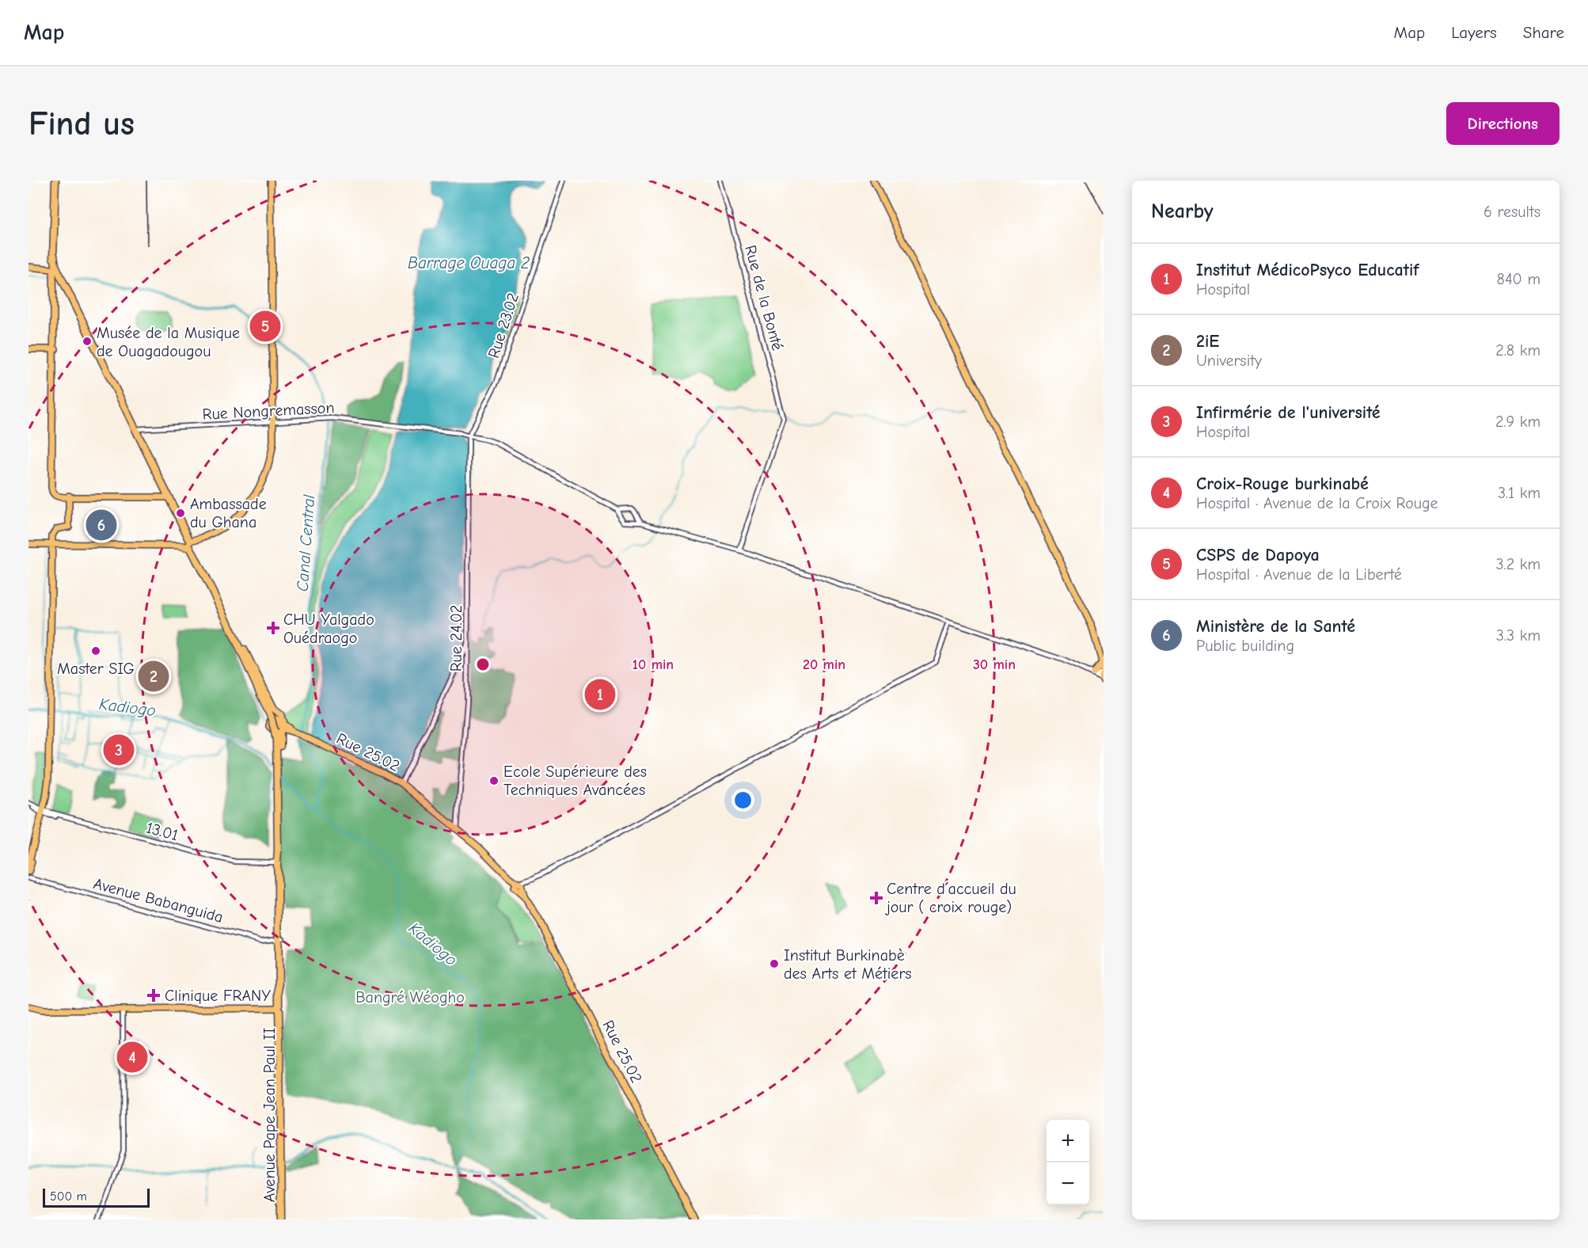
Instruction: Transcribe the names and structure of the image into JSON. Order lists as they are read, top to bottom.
{
  "streets": {
    "highway": ["Avenue Pape Jean Paul II"],
    "main road": ["Rue 25.02"],
    "street": [
      "Rue de la Bonté",
      "Rue 23.02",
      "Rue Nongremasson",
      "Rue 24.02",
      "13.01",
      "Avenue Babanguida"
    ]
  },
  "crossings": [
    ["Rue 23.02", "Rue Nongremasson"],
    ["Rue 23.02", "Rue 24.02"],
    ["Rue Nongremasson", "Rue 24.02"],
    ["Rue 24.02", "Rue 25.02"],
    ["13.01", "Avenue Pape Jean Paul II"],
    ["Avenue Babanguida", "Avenue Pape Jean Paul II"]
  ],
  "water": ["Barrage Ouaga 2", "Canal Central", "Kadiogo"],
  "parks": ["Bangré Wéogho"],
  "places": {
    "other": [
      "Musée de la Musique de Ouagadougou",
      "Ambassade du Ghana",
      "Master SIG",
      "Ecole Supérieure des Techniques Avancées",
      "Institut Burkinabè des Arts et Métiers"
    ],
    "health": ["CHU Yalgado Ouédraogo", "Centre d´accueil du jour ( croix rouge)", "Clinique FRANY"]
  },
  "scale_bar": "500 m",
  "page": {
    "header": "Map",
    "nav": ["Map", "Layers", "Share"],
    "buttons": "Directions",
    "title": "Find us",
    "heading": ["Nearby", "6 results"],
    "list": [
      {
        "mark": "1",
        "name": "Institut MédicoPsyco Educatif",
        "note": "Hospital",
        "value": "840 m"
      },
      {
        "mark": "2",
        "name": "2iE",
        "note": "University",
        "value": "2.8 km"
      },
      {
        "mark": "3",
        "name": "Infirmérie de l'université",
        "note": "Hospital",
        "value": "2.9 km"
      },
      {
        "mark": "4",
        "name": "Croix-Rouge burkinabé",
        "note": "Hospital · Avenue de la Croix Rouge",
        "value": "3.1 km"
      },
      {
        "mark": "5",
        "name": "CSPS de Dapoya",
        "note": "Hospital · Avenue de la Liberté",
        "value": "3.2 km"
      },
      {
        "mark": "6",
        "name": "Ministère de la Santé",
        "note": "Public building",
        "value": "3.3 km"
      }
    ],
    "pins": [
      "5",
      "6",
      "2",
      "1",
      "3",
      "4"
    ],
    "map_buttons": ["+", "−"],
    "scale": "500 m"
  },
  "rings": ["10 min", "20 min", "30 min"]
}
